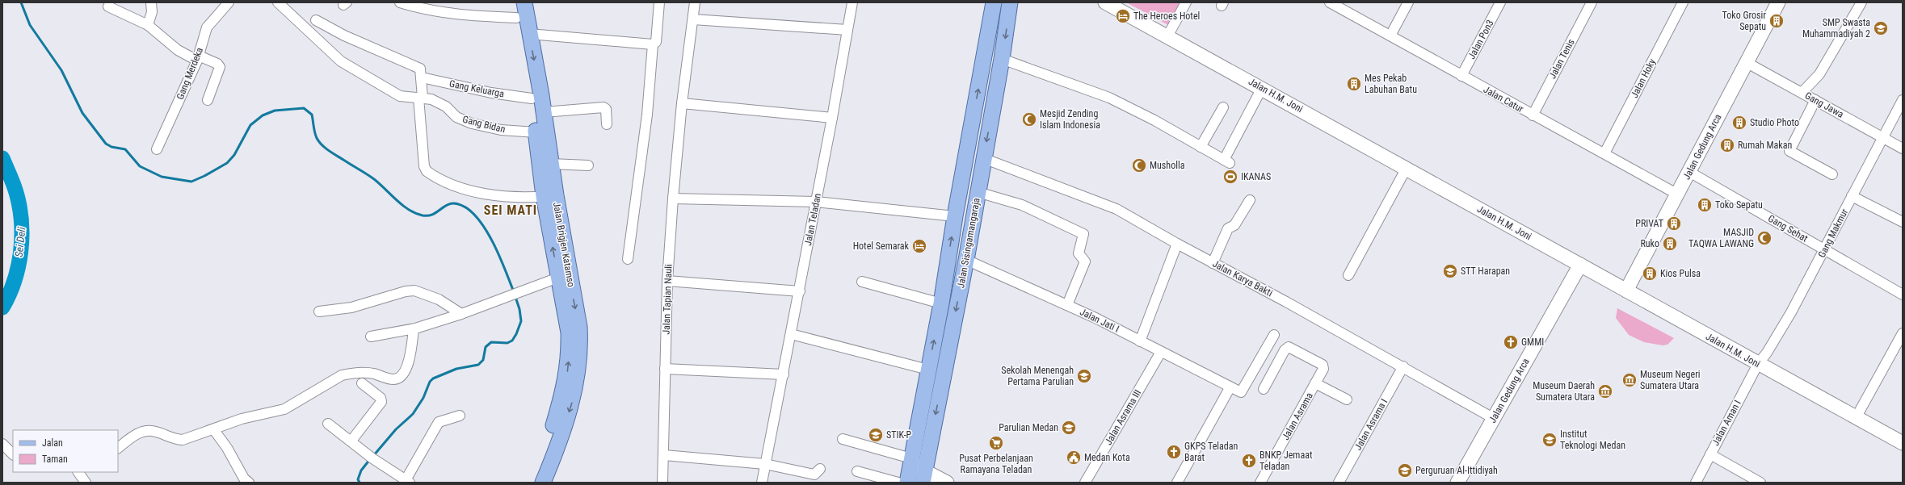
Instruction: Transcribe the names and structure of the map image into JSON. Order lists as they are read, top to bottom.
{
  "streets": {
    "main road": ["Jalan Sisingamangaraja", "Jalan Brigjen Katamso"],
    "street": [
      "Jalan Pon3",
      "Jalan Tenis",
      "Gang Merdeka",
      "Jalan Hoky",
      "Gang Keluarga",
      "Jalan H.M. Joni",
      "Jalan Catur",
      "Gang Jawa",
      "Gang Bidan",
      "Jalan Gedung Arca",
      "Jalan Teladan",
      "Gang Sehat",
      "Gang Makmur",
      "Jalan Karya Bakti",
      "Jalan Tapian Nauli",
      "Jalan Jati I",
      "Jalan Asrama",
      "Jalan Asrama III",
      "Jalan Aman I",
      "Jalan Asrama I"
    ]
  },
  "crossings": [
    ["Jalan Pon3", "Jalan Catur"],
    ["Jalan Tenis", "Jalan Catur"],
    ["Jalan Hoky", "Jalan Catur"],
    ["Gang Keluarga", "Jalan Brigjen Katamso"],
    ["Jalan H.M. Joni", "Jalan Gedung Arca"],
    ["Jalan H.M. Joni", "Gang Makmur"],
    ["Jalan H.M. Joni", "Jalan Aman I"],
    ["Jalan Catur", "Jalan Gedung Arca"],
    ["Gang Jawa", "Jalan Gedung Arca"],
    ["Gang Jawa", "Gang Makmur"],
    ["Gang Bidan", "Jalan Brigjen Katamso"],
    ["Jalan Gedung Arca", "Gang Sehat"],
    ["Jalan Gedung Arca", "Jalan Karya Bakti"],
    ["Gang Sehat", "Gang Makmur"],
    ["Gang Makmur", "Jalan Aman I"],
    ["Jalan Sisingamangaraja", "Jalan Karya Bakti"],
    ["Jalan Sisingamangaraja", "Jalan Jati I"],
    ["Jalan Karya Bakti", "Jalan Asrama I"],
    ["Jalan Jati I", "Jalan Asrama III"]
  ],
  "districts": ["SEI MATI"],
  "water": ["Sei Deli"],
  "places": {
    "hotel": ["The Heroes Hotel", "Hotel Semarak"],
    "building": [
      "Toko Grosir Sepatu",
      "Mes Pekab Labuhan Batu",
      "Studio Photo",
      "Rumah Makan",
      "Toko Sepatu",
      "PRIVAT",
      "Ruko",
      "Kios Pulsa"
    ],
    "school or university": [
      "SMP Swasta Muhammadiyah 2",
      "STT Harapan",
      "Sekolah Menengah Pertama Parulian",
      "Parulian Medan",
      "STIK-P",
      "Institut Teknologi Medan",
      "Perguruan Al-Ittidiyah"
    ],
    "mosque": ["Mesjid Zending Islam Indonesia", "Musholla", "MASJID TAQWA LAWANG"],
    "sports": ["IKANAS"],
    "church": ["GMMI", "GKPS Teladan Barat", "BNKP Jemaat Teladan"],
    "museum": ["Museum Negeri Sumatera Utara", "Museum Daerah Sumatera Utara"],
    "supermarket": ["Pusat Perbelanjaan Ramayana Teladan"],
    "public building": ["Medan Kota"]
  },
  "legend": ["Jalan", "Taman"]
}
